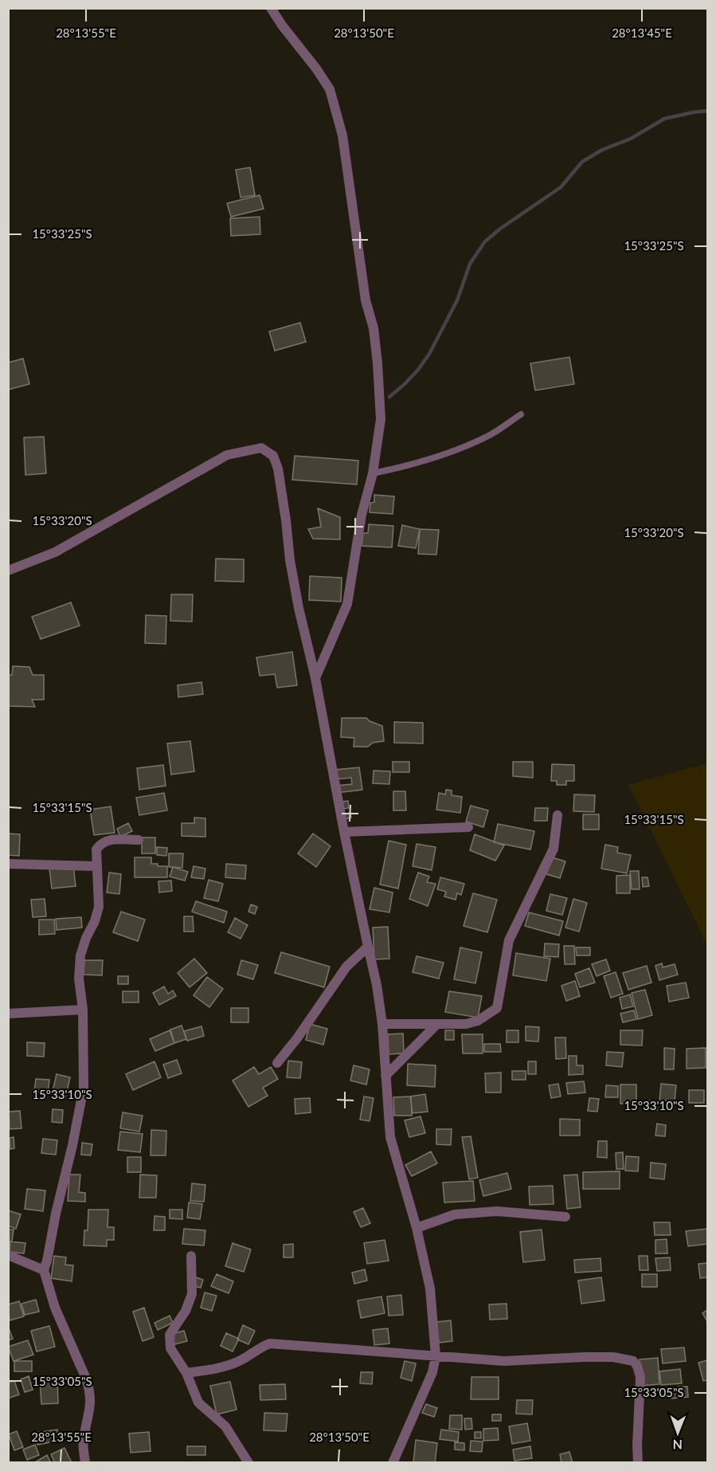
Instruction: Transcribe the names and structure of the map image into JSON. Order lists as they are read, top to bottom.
{
  "north": "bottom",
  "coordinates": [
    "28°13'55\"E",
    "28°13'50\"E",
    "28°13'45\"E",
    "15°33'25\"S",
    "15°33'20\"S",
    "15°33'15\"S",
    "15°33'10\"S",
    "15°33'05\"S"
  ]
}
